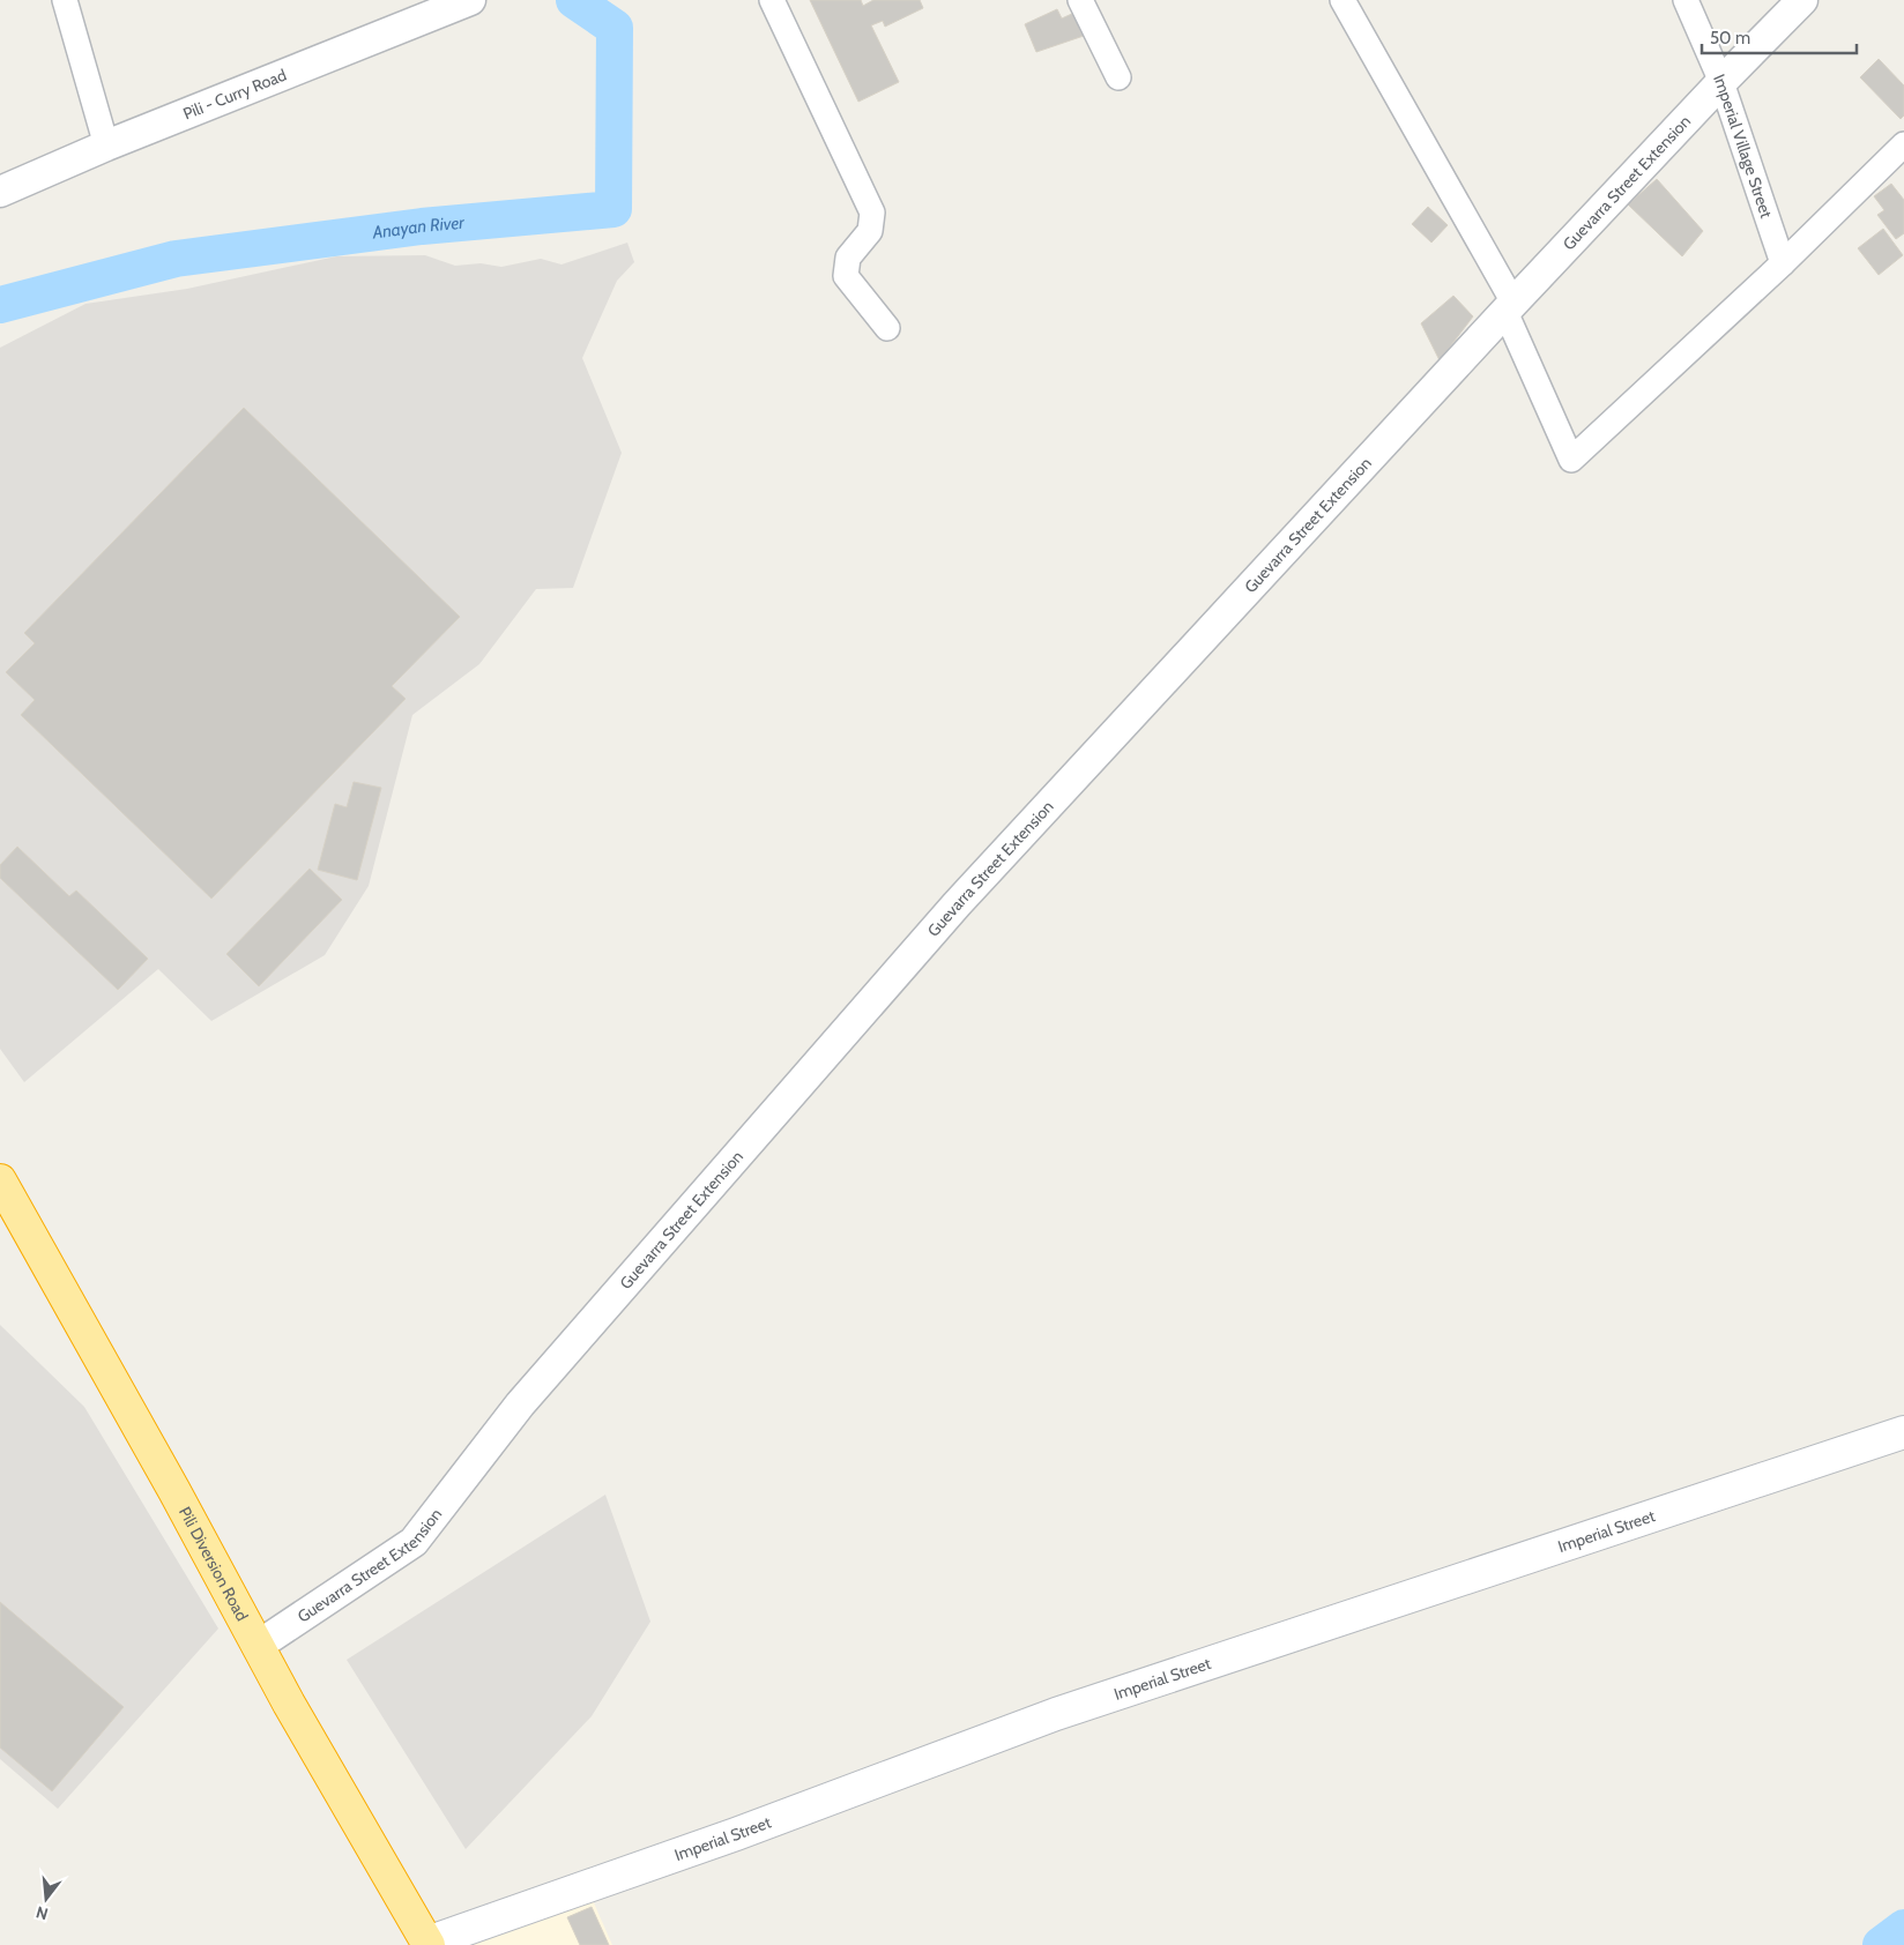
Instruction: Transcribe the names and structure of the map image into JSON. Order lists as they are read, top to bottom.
{
  "streets": {
    "highway": ["Pili Diversion Road"],
    "main road": ["Imperial Street"],
    "street": ["Pili - Curry Road", "Imperial Village Street", "Guevarra Street Extension"]
  },
  "crossings": [
    ["Imperial Village Street", "Guevarra Street Extension"],
    ["Guevarra Street Extension", "Pili Diversion Road"],
    ["Imperial Street", "Pili Diversion Road"]
  ],
  "water": ["Anayan River"],
  "scale_bar": "50 m",
  "north": "bottom"
}
